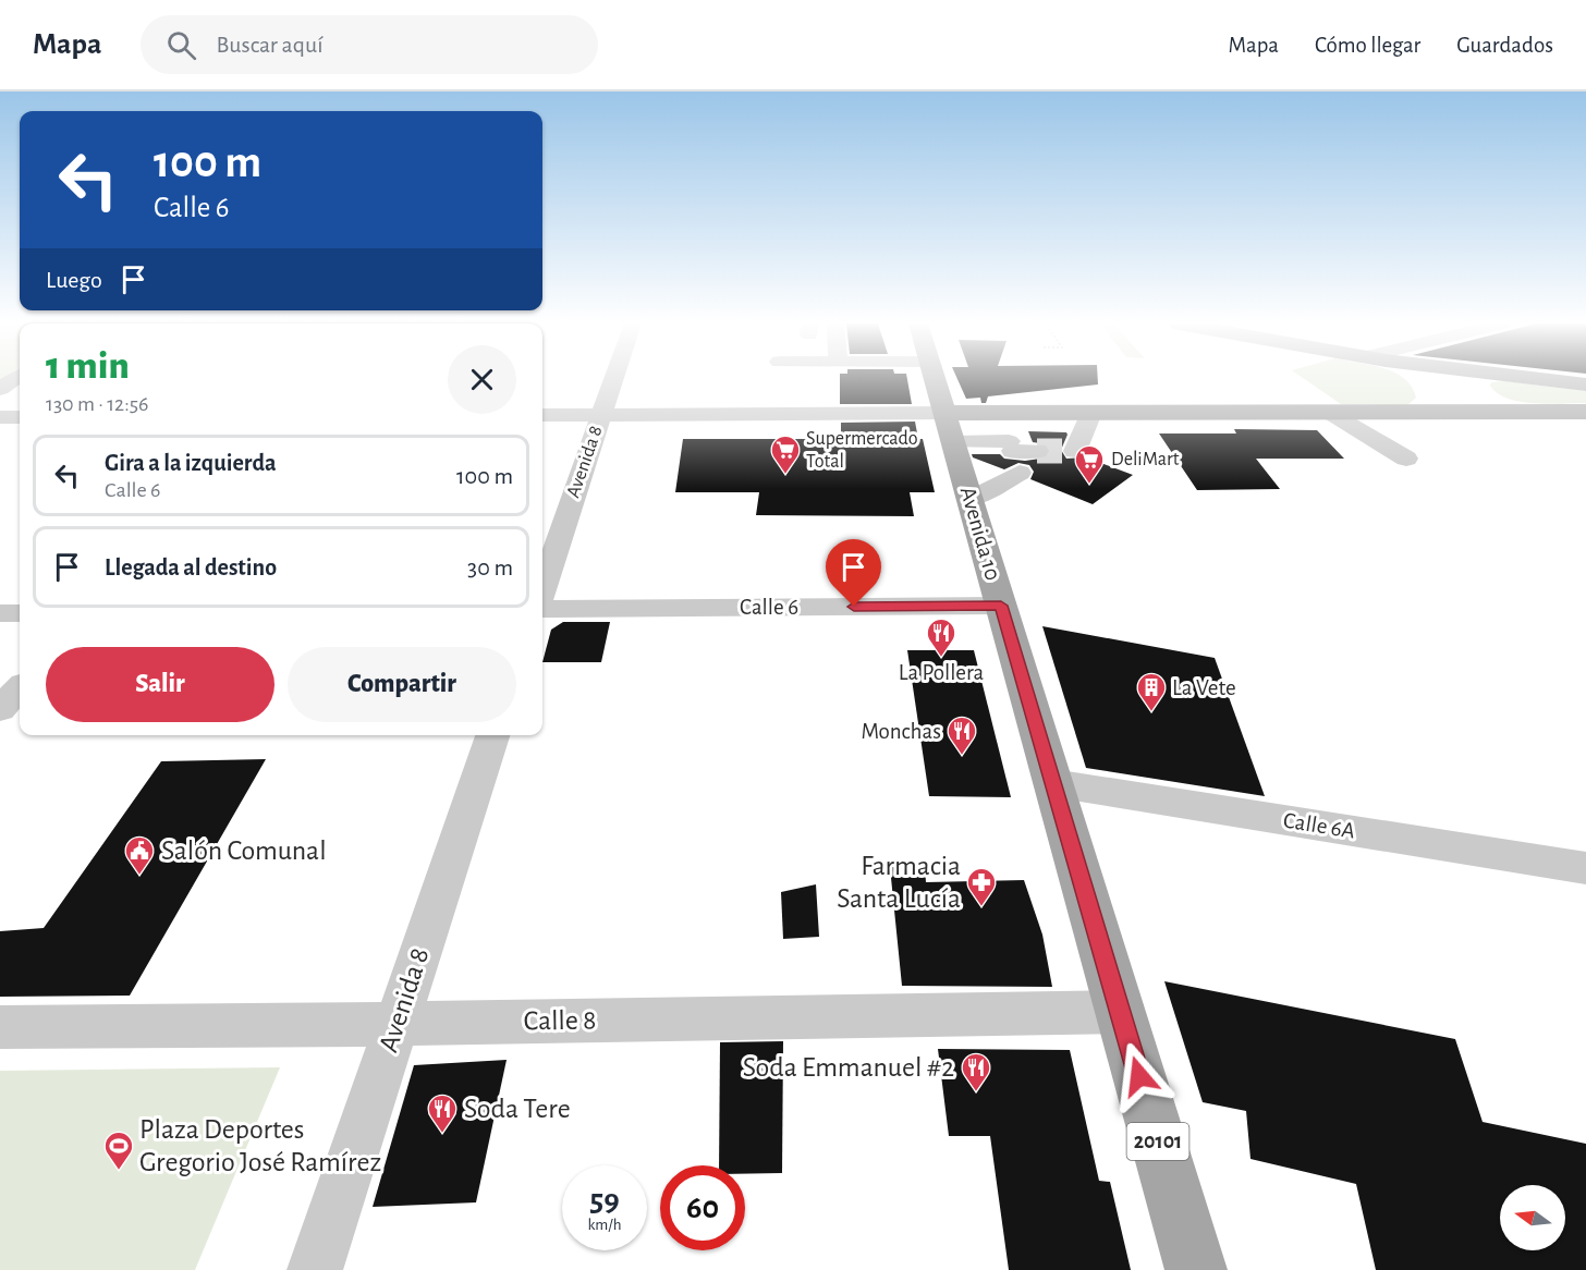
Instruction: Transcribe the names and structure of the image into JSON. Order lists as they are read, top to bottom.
{
  "streets": {
    "main road": ["Avenida 10", "20101"],
    "street": [
      "Avenida 8",
      "Calle 6",
      "Calle 6A",
      "Calle 8"
    ]
  },
  "crossings": [
    ["Avenida 8", "Calle 8"],
    ["Avenida 10", "Calle 6"],
    ["Avenida 10", "Calle 6A"],
    ["Avenida 10", "Calle 8"]
  ],
  "places": {
    "supermarket": ["Supermercado Total", "DeliMart"],
    "restaurant": [
      "La Pollera",
      "Monchas",
      "Soda Emmanuel #2",
      "Soda Tere"
    ],
    "building": ["La Vete"],
    "public building": ["Salón Comunal"],
    "pharmacy": ["Farmacia Santa Lucía"],
    "sports": ["Plaza Deportes Gregorio José Ramírez"]
  },
  "north": "left",
  "page": {
    "header": "Mapa",
    "search": "Buscar aquí",
    "nav": ["Mapa", "Cómo llegar", "Guardados"],
    "turn": ["100 m", "Calle 6"],
    "then": "Luego",
    "heading": ["1 min", "130 m · 12:56"],
    "list": [
      {
        "name": "Gira a la izquierda",
        "note": "Calle 6",
        "value": "100 m"
      },
      {
        "name": "Llegada al destino",
        "value": "30 m"
      }
    ],
    "buttons": ["Salir", "Compartir"],
    "speed": "59 km/h",
    "limit": "60"
  }
}
